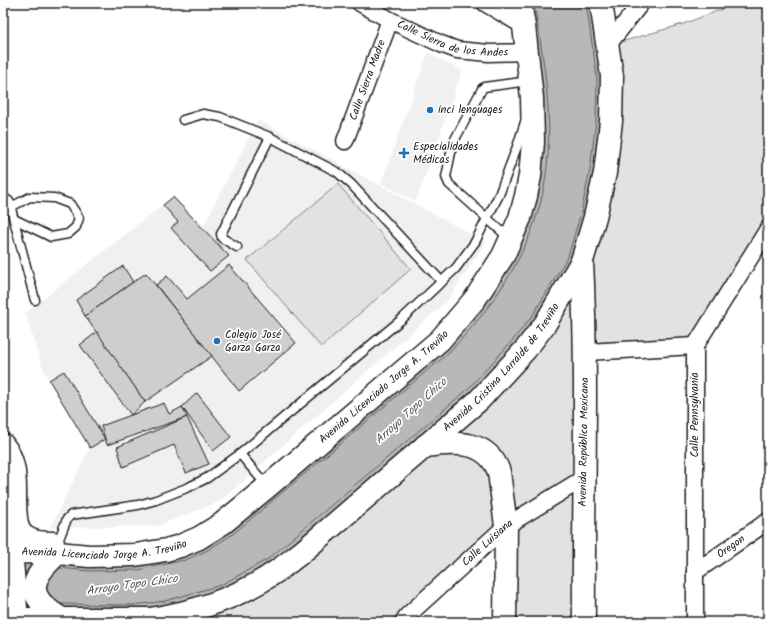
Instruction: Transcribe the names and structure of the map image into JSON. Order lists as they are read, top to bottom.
{
  "streets": {
    "main road": ["Avenida Cristina Larralde de Treviño", "Avenida Licenciado Jorge A. Treviño", "Avenida República Mexicana"],
    "street": [
      "Calle Sierra de los Andes",
      "Calle Sierra Madre",
      "Calle Pennsylvania",
      "Calle Luisiana",
      "Oregon"
    ]
  },
  "crossings": [
    ["Calle Sierra de los Andes", "Calle Sierra Madre"],
    ["Calle Sierra de los Andes", "Avenida Licenciado Jorge A. Treviño"],
    ["Avenida Cristina Larralde de Treviño", "Avenida República Mexicana"],
    ["Calle Pennsylvania", "Oregon"],
    ["Avenida República Mexicana", "Calle Luisiana"]
  ],
  "water": ["Arroyo Topo Chico"],
  "places": {
    "other": ["inci lenguages", "Colegio José Garza Garza"],
    "health": ["Especialidades Médicas"]
  }
}
